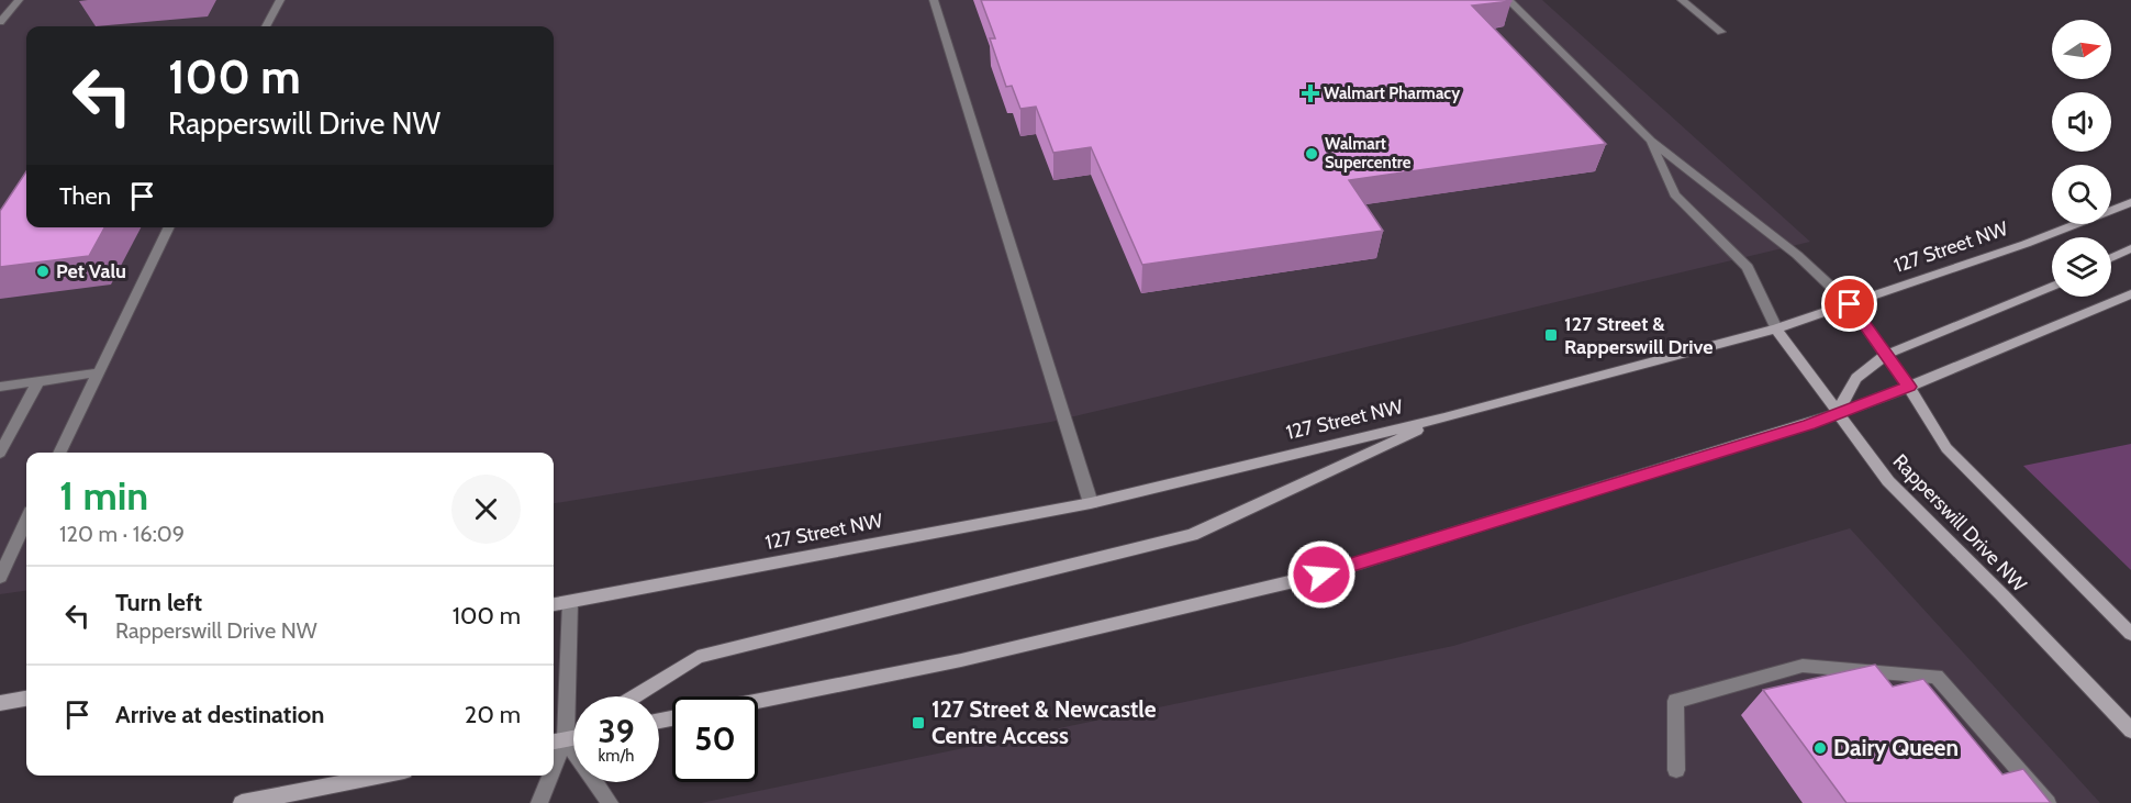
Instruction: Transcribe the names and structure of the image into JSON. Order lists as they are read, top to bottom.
{
  "streets": {
    "main road": ["127 Street NW", "Rapperswill Drive NW"]
  },
  "crossings": [
    ["127 Street NW", "Rapperswill Drive NW"]
  ],
  "places": {
    "health": ["Walmart Pharmacy"],
    "other": ["Walmart Supercentre", "Pet Valu", "Dairy Queen"],
    "transit": ["127 Street & Rapperswill Drive", "127 Street & Newcastle Centre Access"]
  },
  "north": "right",
  "page": {
    "turn": ["100 m", "Rapperswill Drive NW"],
    "then": "Then",
    "heading": ["1 min", "120 m · 16:09"],
    "list": [
      {
        "name": "Turn left",
        "note": "Rapperswill Drive NW",
        "value": "100 m"
      },
      {
        "name": "Arrive at destination",
        "value": "20 m"
      }
    ],
    "speed": "39 km/h",
    "limit": "50"
  }
}
